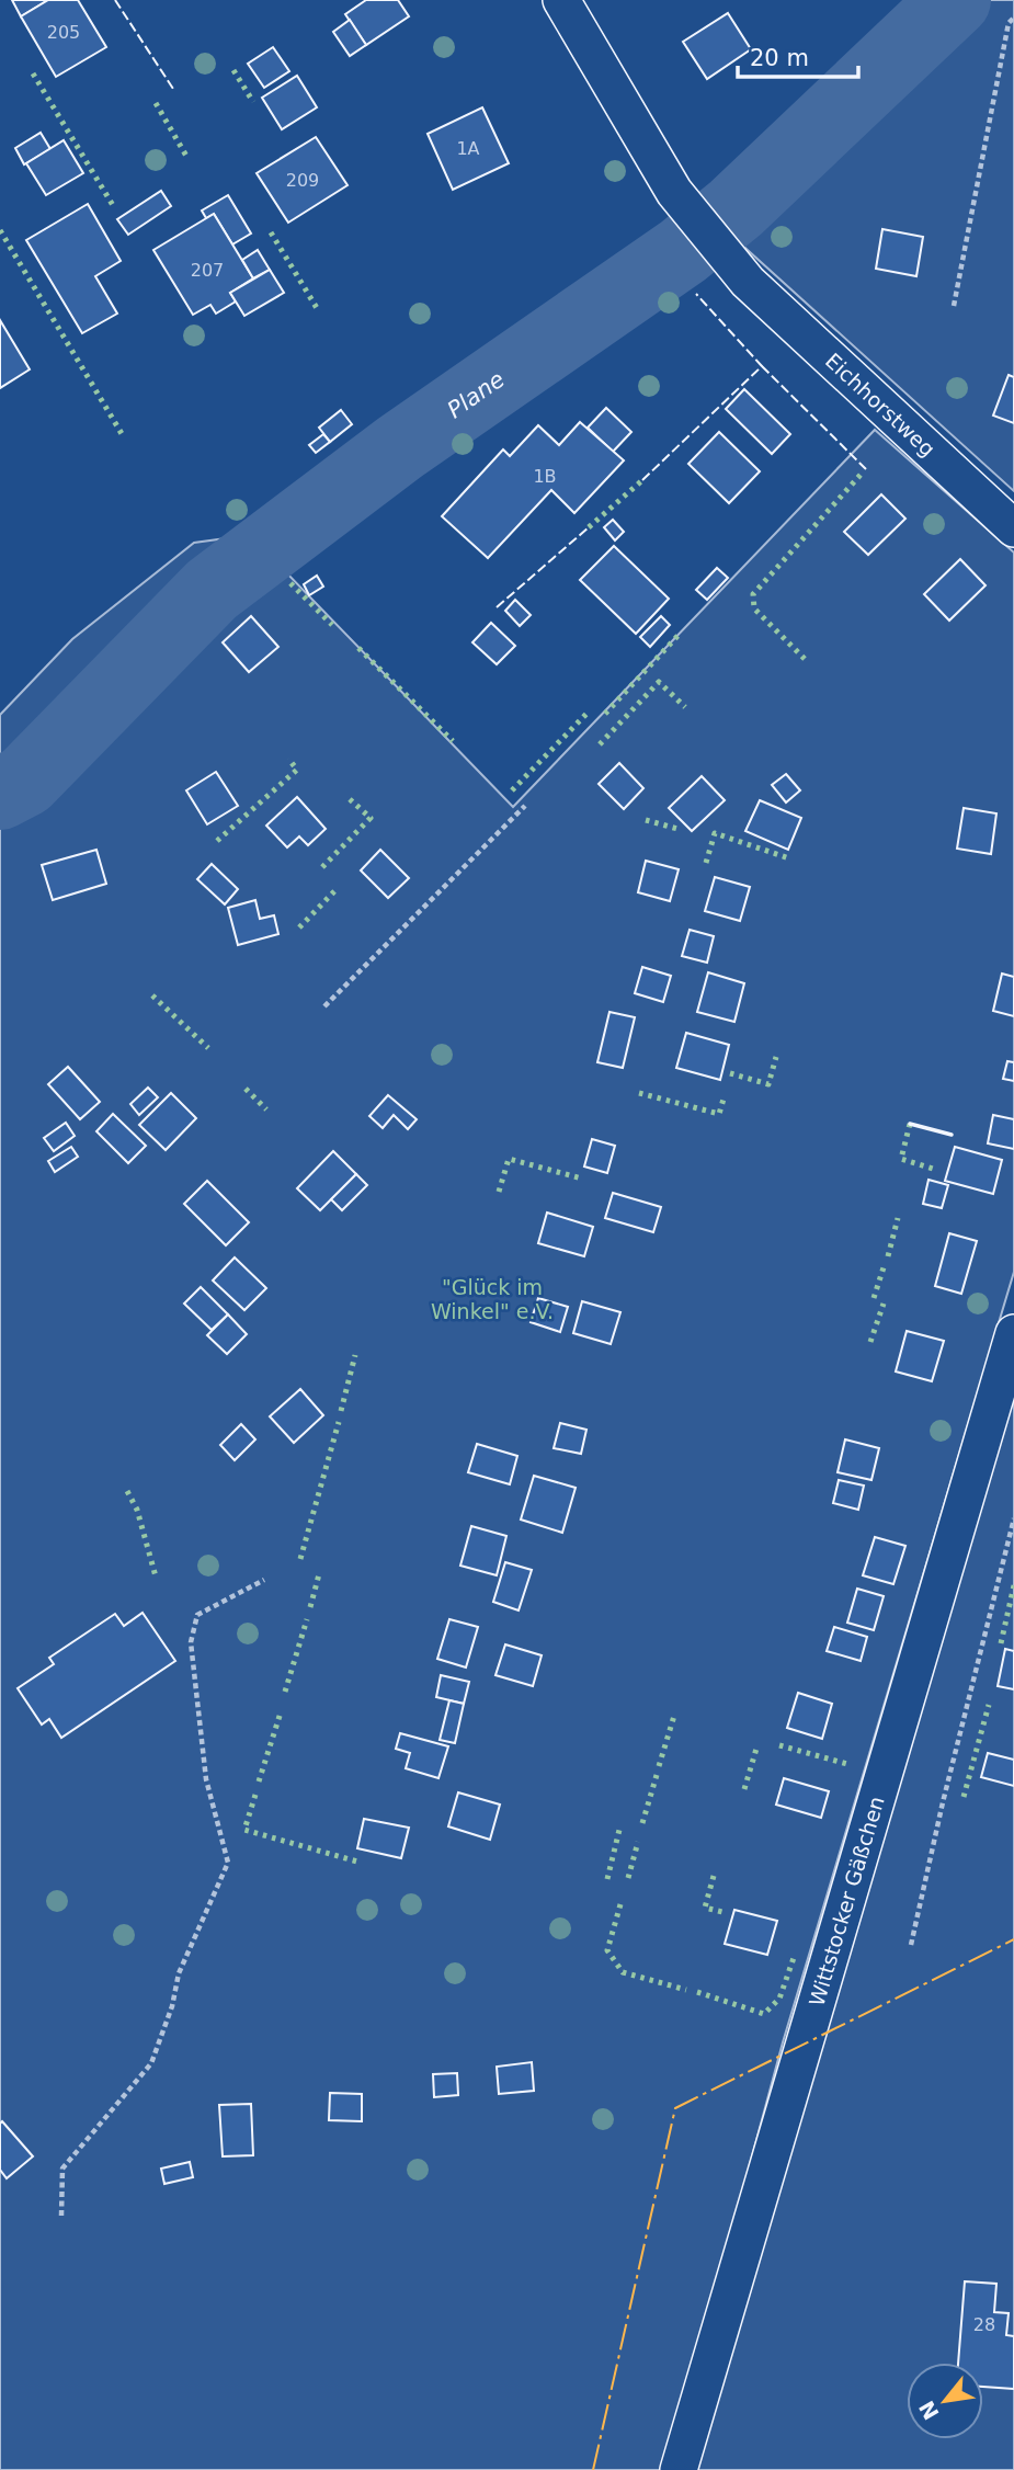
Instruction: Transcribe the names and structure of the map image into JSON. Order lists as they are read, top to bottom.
{
  "streets": {
    "street": ["Eichhorstweg", "Wittstocker Gäßchen"]
  },
  "water": ["Plane"],
  "parks": ["\"Glück im Winkel\" e.V."],
  "house_numbers": [
    "205",
    "1A",
    "209",
    "207",
    "1B",
    "28"
  ],
  "scale_bar": "20 m",
  "north": "bottom left"
}
